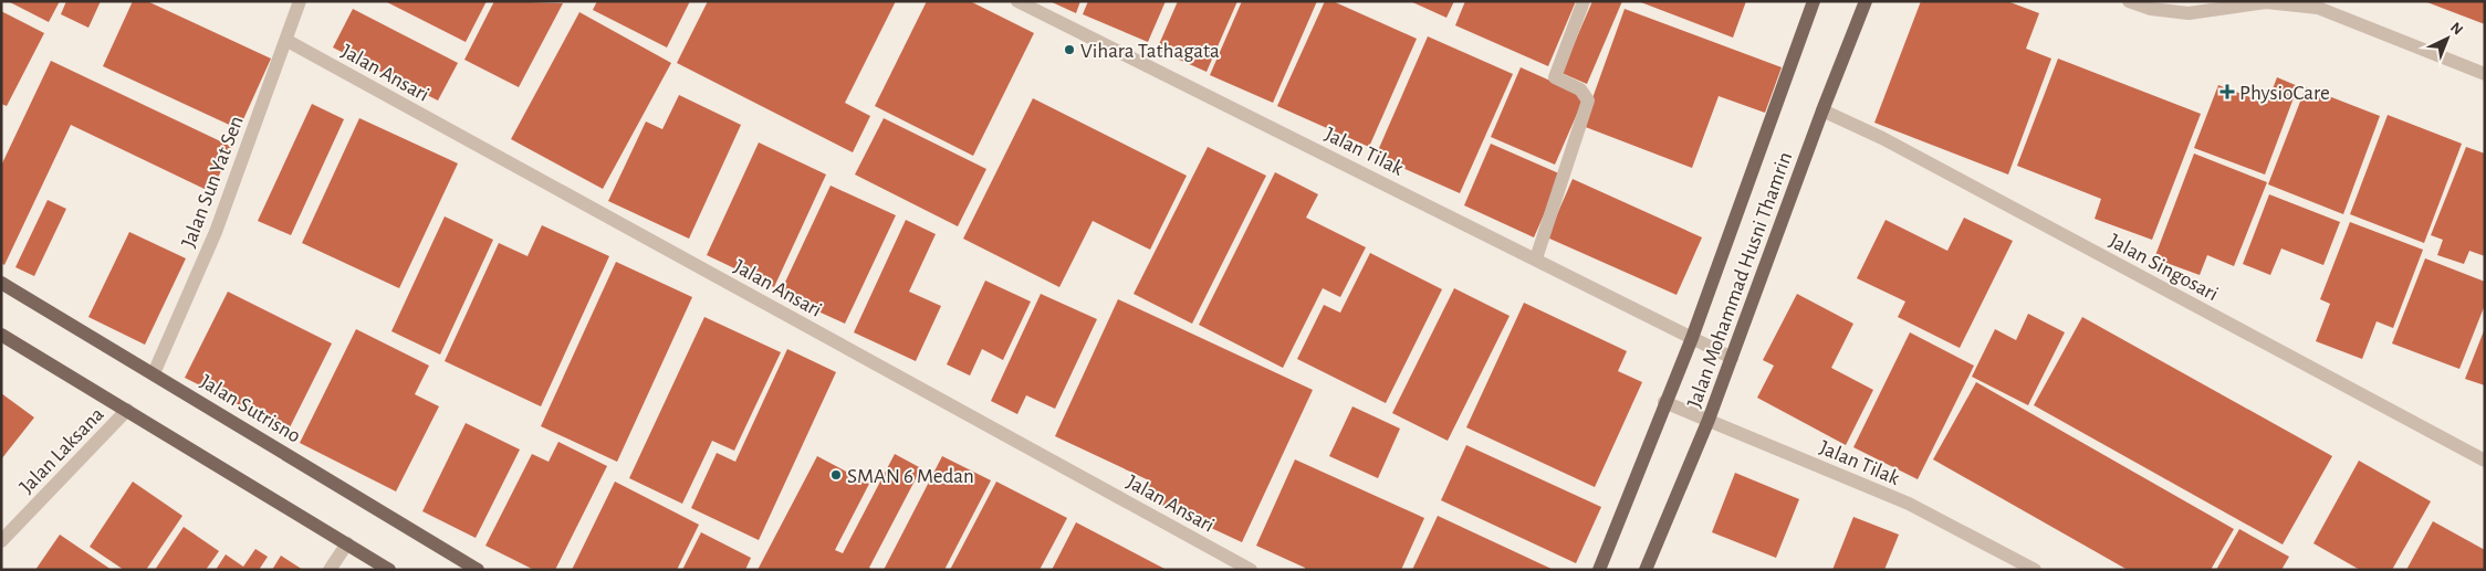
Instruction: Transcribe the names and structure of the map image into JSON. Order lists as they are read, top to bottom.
{
  "streets": {
    "main road": ["Jalan Mohammad Husni Thamrin", "Jalan Sutrisno"],
    "street": [
      "Jalan Ansari",
      "Jalan Tilak",
      "Jalan Sun Yat Sen",
      "Jalan Singosari",
      "Jalan Laksana"
    ]
  },
  "crossings": [
    ["Jalan Ansari", "Jalan Sun Yat Sen"],
    ["Jalan Tilak", "Jalan Mohammad Husni Thamrin"],
    ["Jalan Sun Yat Sen", "Jalan Sutrisno"],
    ["Jalan Singosari", "Jalan Mohammad Husni Thamrin"]
  ],
  "places": {
    "other": ["Vihara Tathagata", "SMAN 6 Medan"],
    "health": ["PhysioCare"]
  },
  "north": "top right"
}
